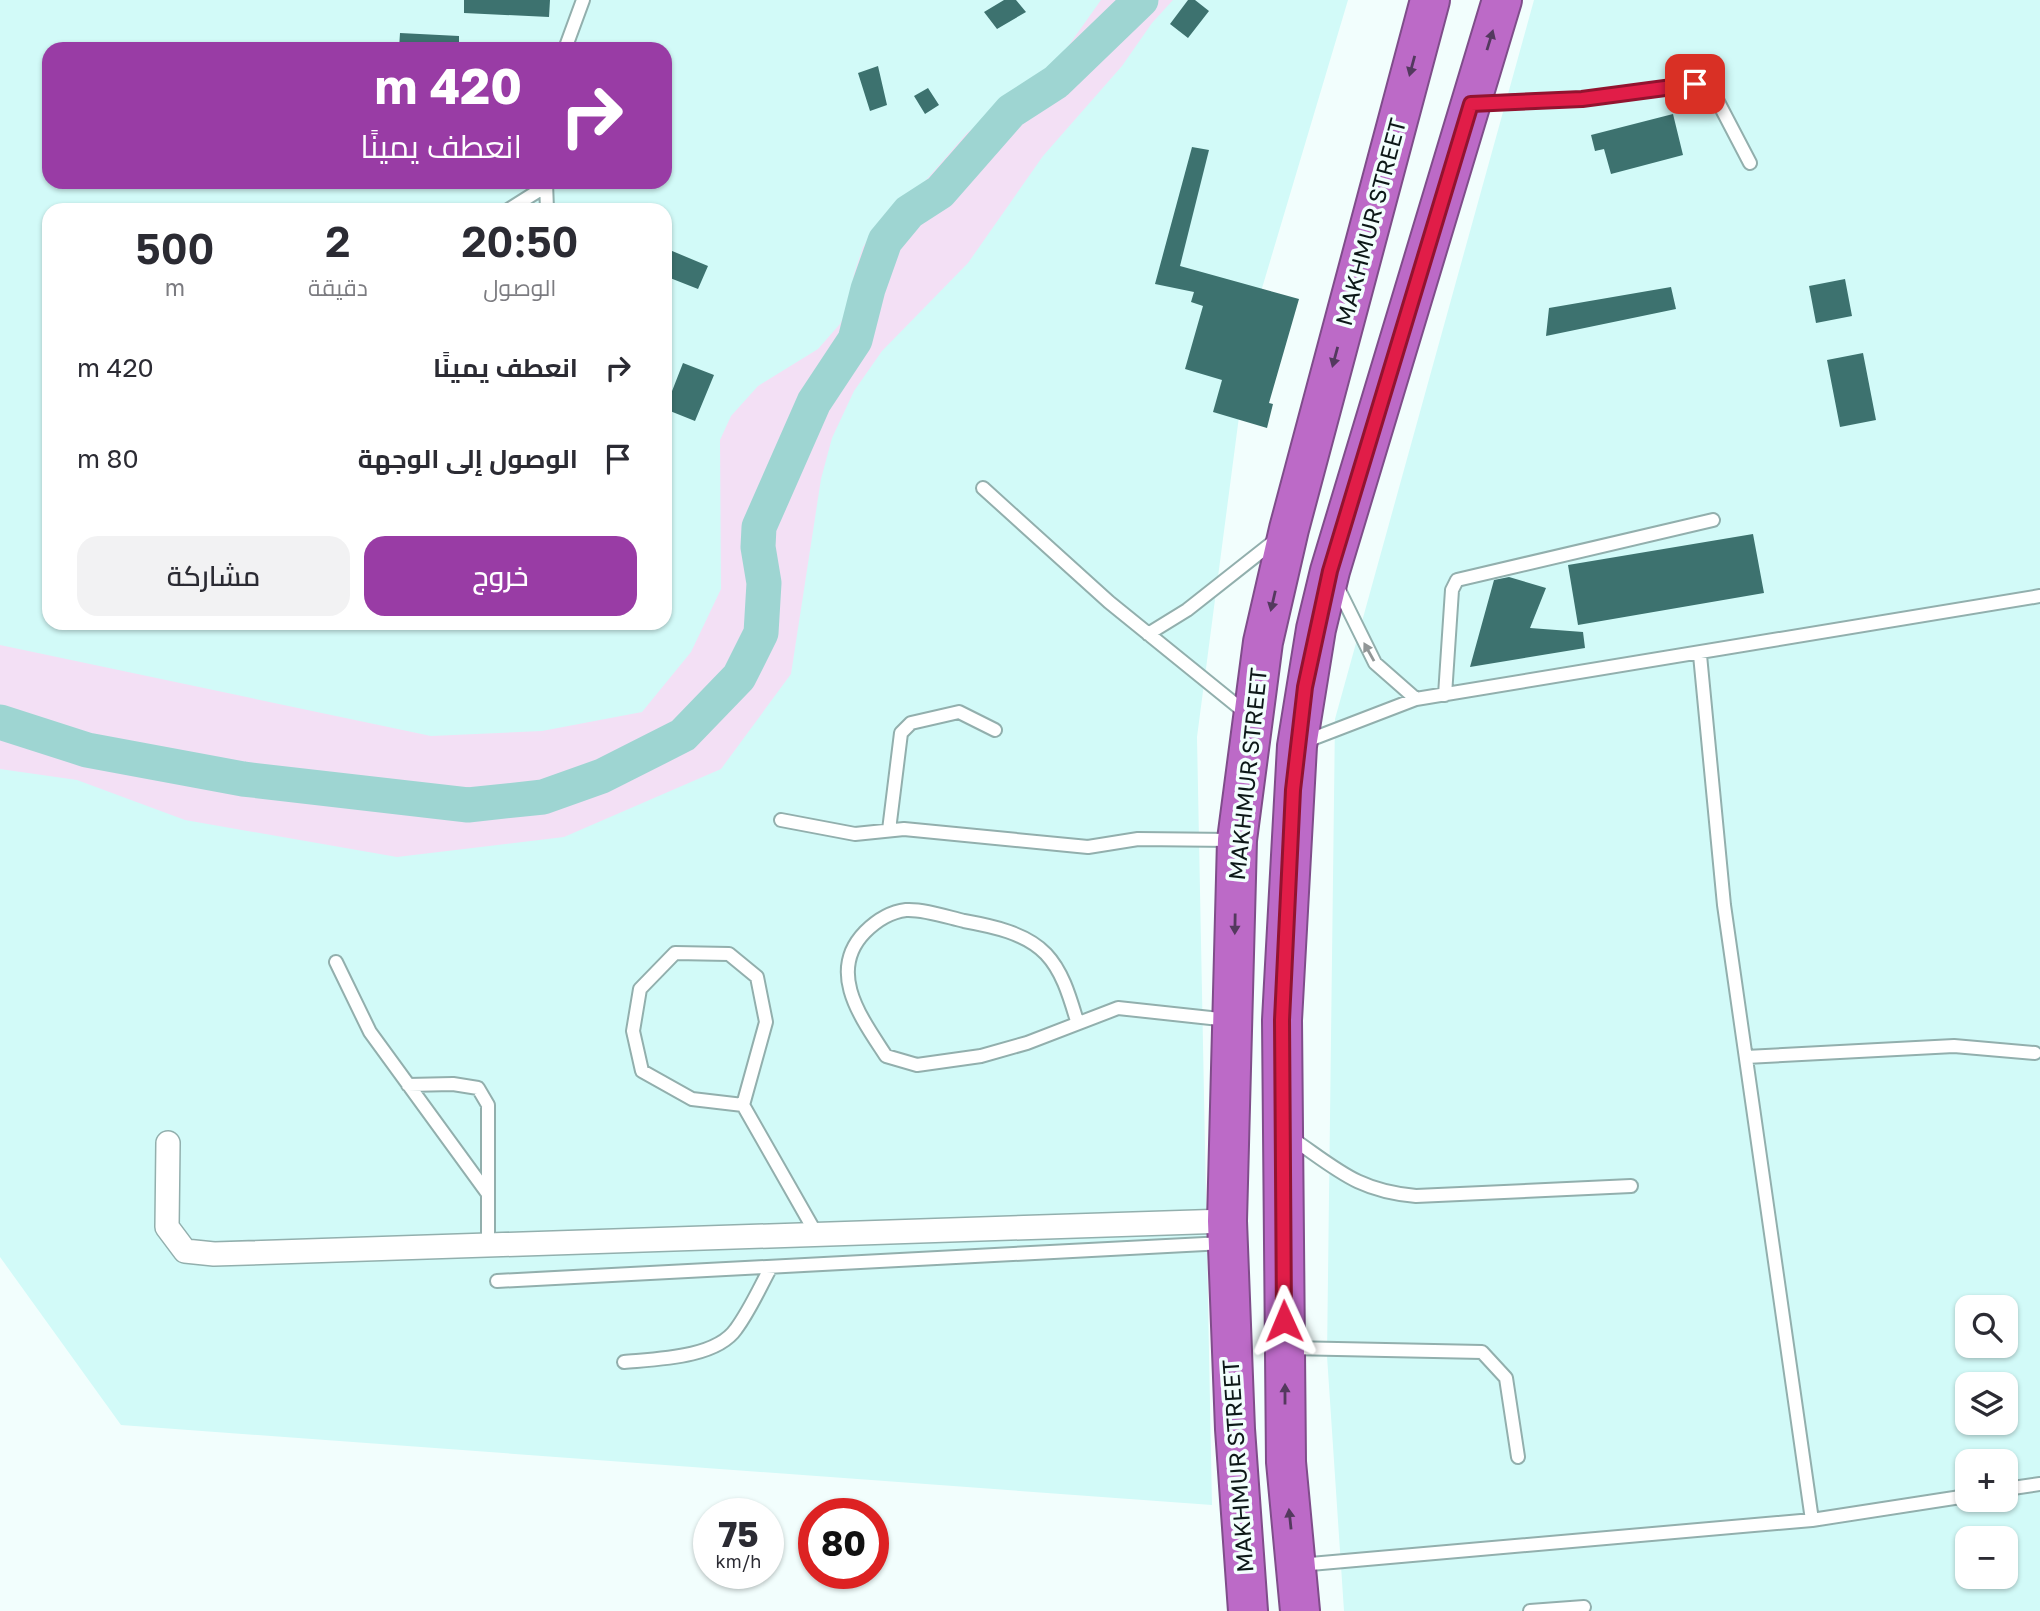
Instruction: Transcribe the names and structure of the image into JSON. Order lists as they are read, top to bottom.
{
  "streets": {
    "highway": ["MAKHMUR STREET"]
  },
  "page": {
    "turn": ["420 m", "انعطف يمينًا"],
    "eta": [
      "20:50",
      "الوصول",
      "2",
      "دقيقة",
      "500",
      "m"
    ],
    "list": [
      {
        "name": "انعطف يمينًا",
        "value": "420 m"
      },
      {
        "name": "الوصول إلى الوجهة",
        "value": "80 m"
      }
    ],
    "buttons": ["خروج", "مشاركة"],
    "map_buttons": ["+", "−"],
    "speed": "75 km/h",
    "limit": "80"
  }
}
